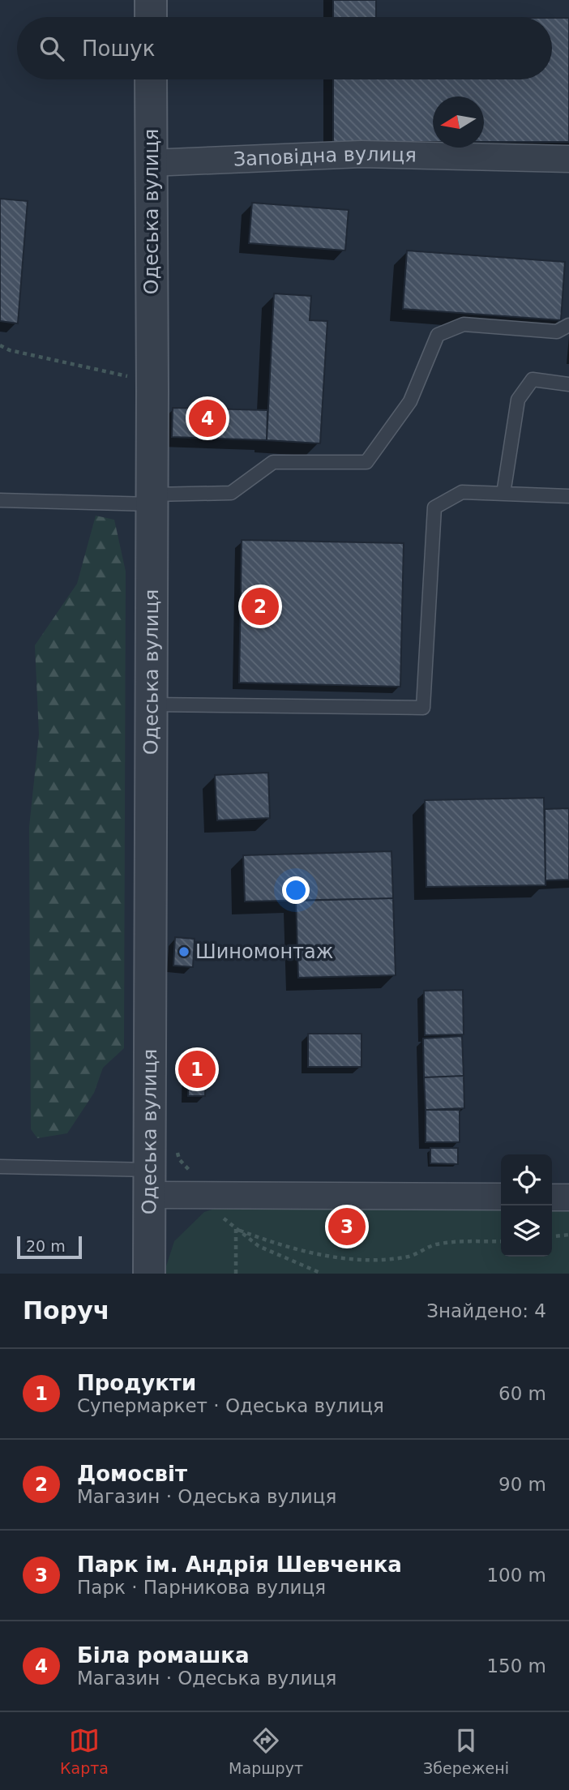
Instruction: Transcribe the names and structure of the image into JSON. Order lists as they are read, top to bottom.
{
  "streets": {
    "street": ["Заповідна вулиця", "Одеська вулиця"]
  },
  "crossings": [
    ["Заповідна вулиця", "Одеська вулиця"]
  ],
  "places": ["Шиномонтаж"],
  "scale_bar": "20 m",
  "north": "left",
  "page": {
    "search": "Пошук",
    "pins": [
      "4",
      "2",
      "1",
      "3"
    ],
    "scale": "20 m",
    "heading": ["Поруч", "Знайдено: 4"],
    "list": [
      {
        "mark": "1",
        "name": "Продукти",
        "note": "Супермаркет · Одеська вулиця",
        "value": "60 m"
      },
      {
        "mark": "2",
        "name": "Домосвіт",
        "note": "Магазин · Одеська вулиця",
        "value": "90 m"
      },
      {
        "mark": "3",
        "name": "Парк ім. Андрія Шевченка",
        "note": "Парк · Парникова вулиця",
        "value": "100 m"
      },
      {
        "mark": "4",
        "name": "Біла ромашка",
        "note": "Магазин · Одеська вулиця",
        "value": "150 m"
      }
    ],
    "nav": ["Карта", "Маршрут", "Збережені"]
  }
}
